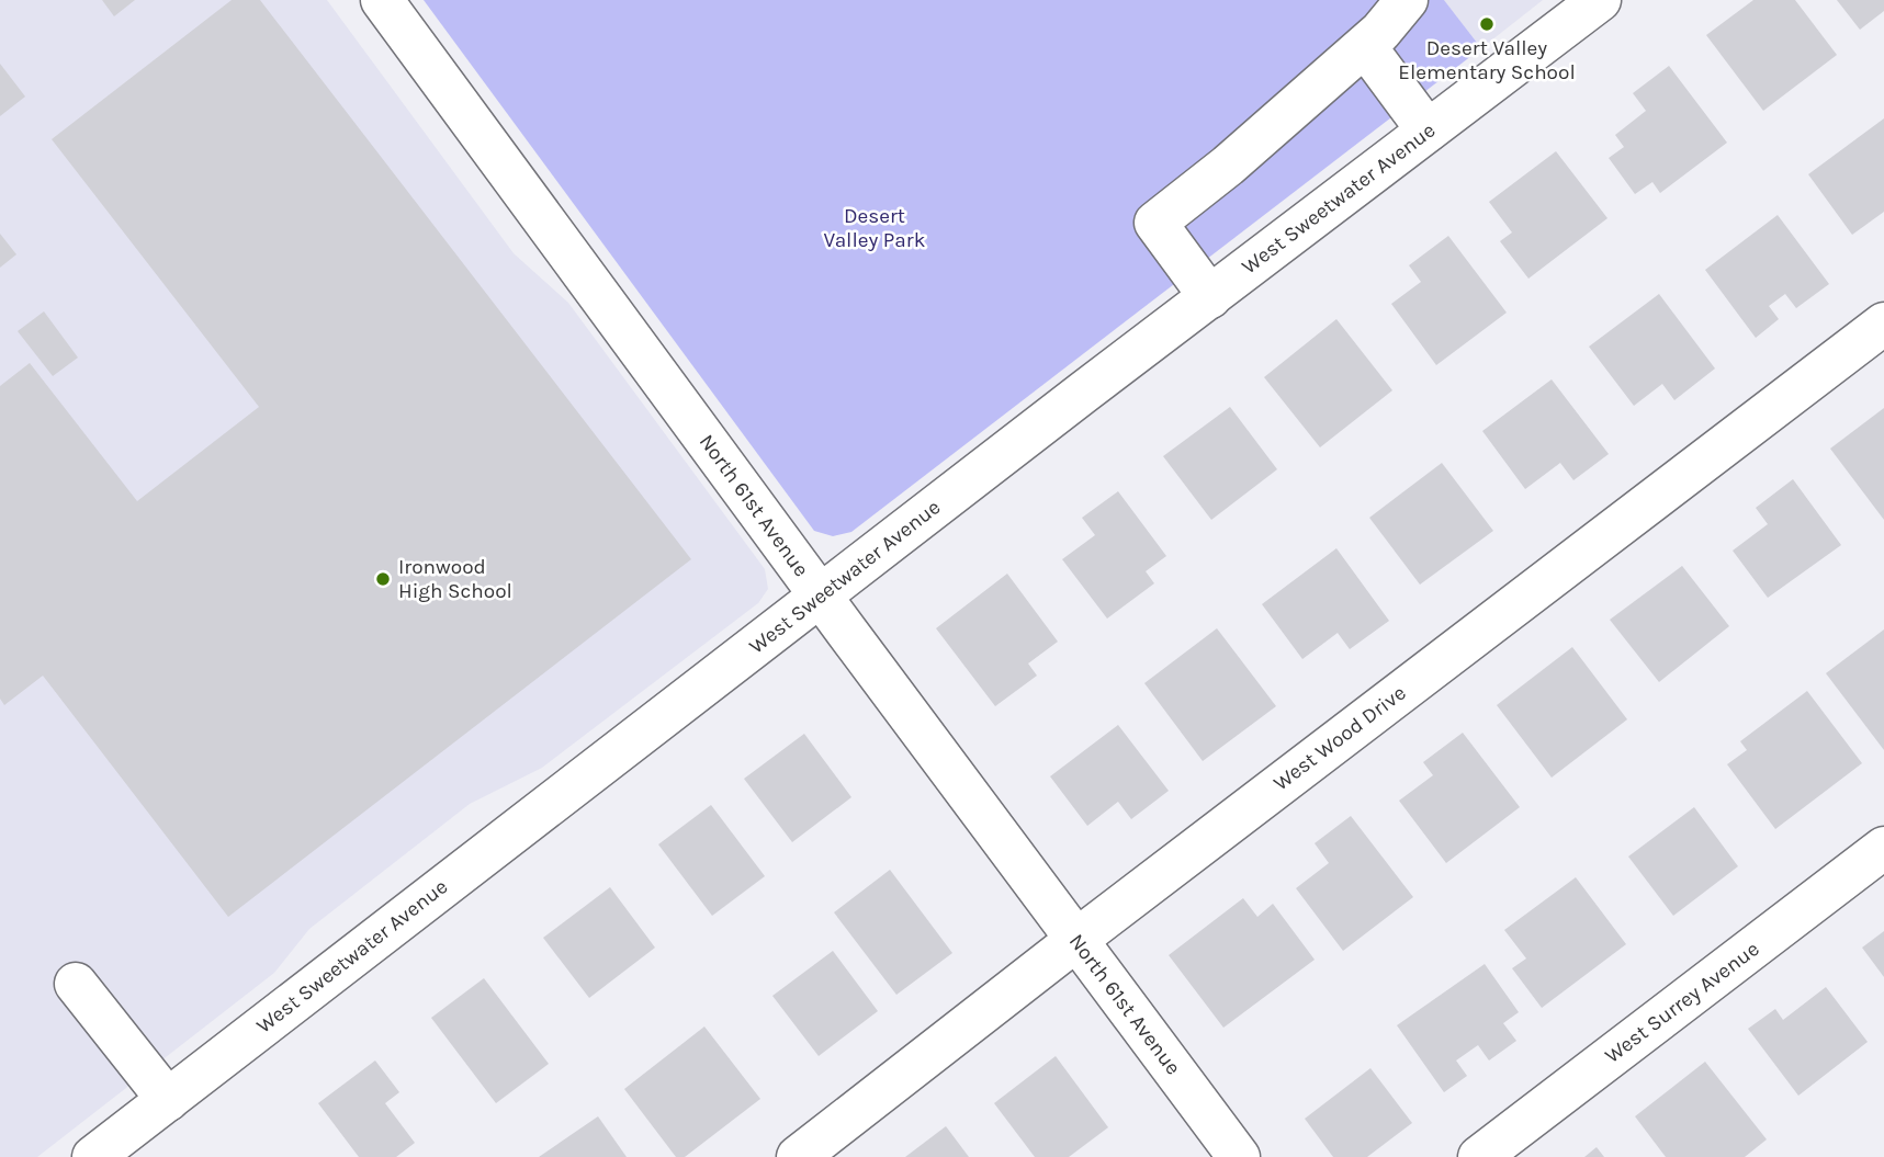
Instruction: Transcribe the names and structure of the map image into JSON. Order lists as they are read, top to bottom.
{
  "streets": {
    "street": [
      "West Sweetwater Avenue",
      "North 61st Avenue",
      "West Wood Drive",
      "West Surrey Avenue"
    ]
  },
  "crossings": [
    ["West Sweetwater Avenue", "North 61st Avenue"],
    ["North 61st Avenue", "West Wood Drive"]
  ],
  "parks": ["Desert Valley Park"],
  "places": ["Desert Valley Elementary School", "Ironwood High School"]
}
